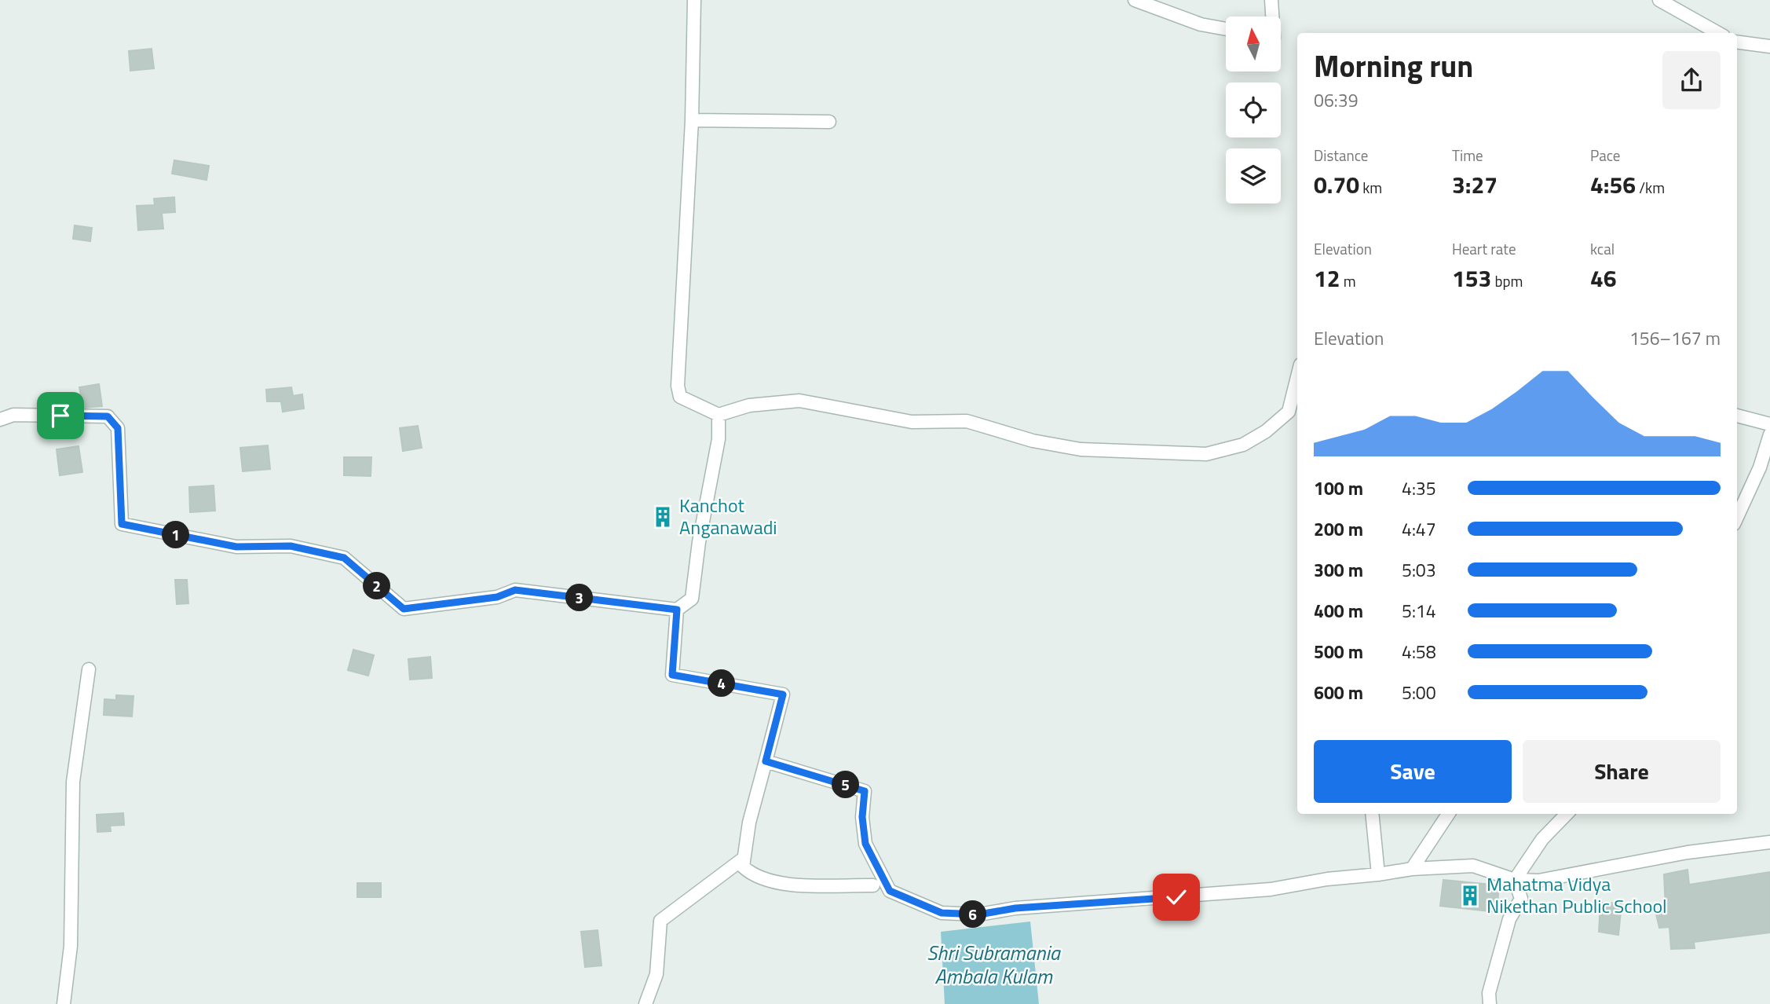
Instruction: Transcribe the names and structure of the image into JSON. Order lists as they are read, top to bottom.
{
  "water": ["Shri Subramania Ambala Kulam"],
  "places": {
    "building": ["Kanchot Anganawadi", "Mahatma Vidya Nikethan Public School"]
  },
  "north": "top",
  "page": {
    "heading": ["Morning run", "06:39"],
    "stats": [
      ["Distance", "0.70 km"],
      ["Time", "3:27"],
      ["Pace", "4:56 /km"],
      ["Elevation", "12 m"],
      ["Heart rate", "153 bpm"],
      ["kcal", "46"]
    ],
    "chart": ["Elevation", "156–167 m"],
    "list": [
      {
        "name": "100 m",
        "note": "4:35"
      },
      {
        "name": "200 m",
        "note": "4:47"
      },
      {
        "name": "300 m",
        "note": "5:03"
      },
      {
        "name": "400 m",
        "note": "5:14"
      },
      {
        "name": "500 m",
        "note": "4:58"
      },
      {
        "name": "600 m",
        "note": "5:00"
      }
    ],
    "pins": [
      "1",
      "2",
      "3",
      "4",
      "5",
      "6"
    ],
    "buttons": ["Save", "Share"]
  }
}
